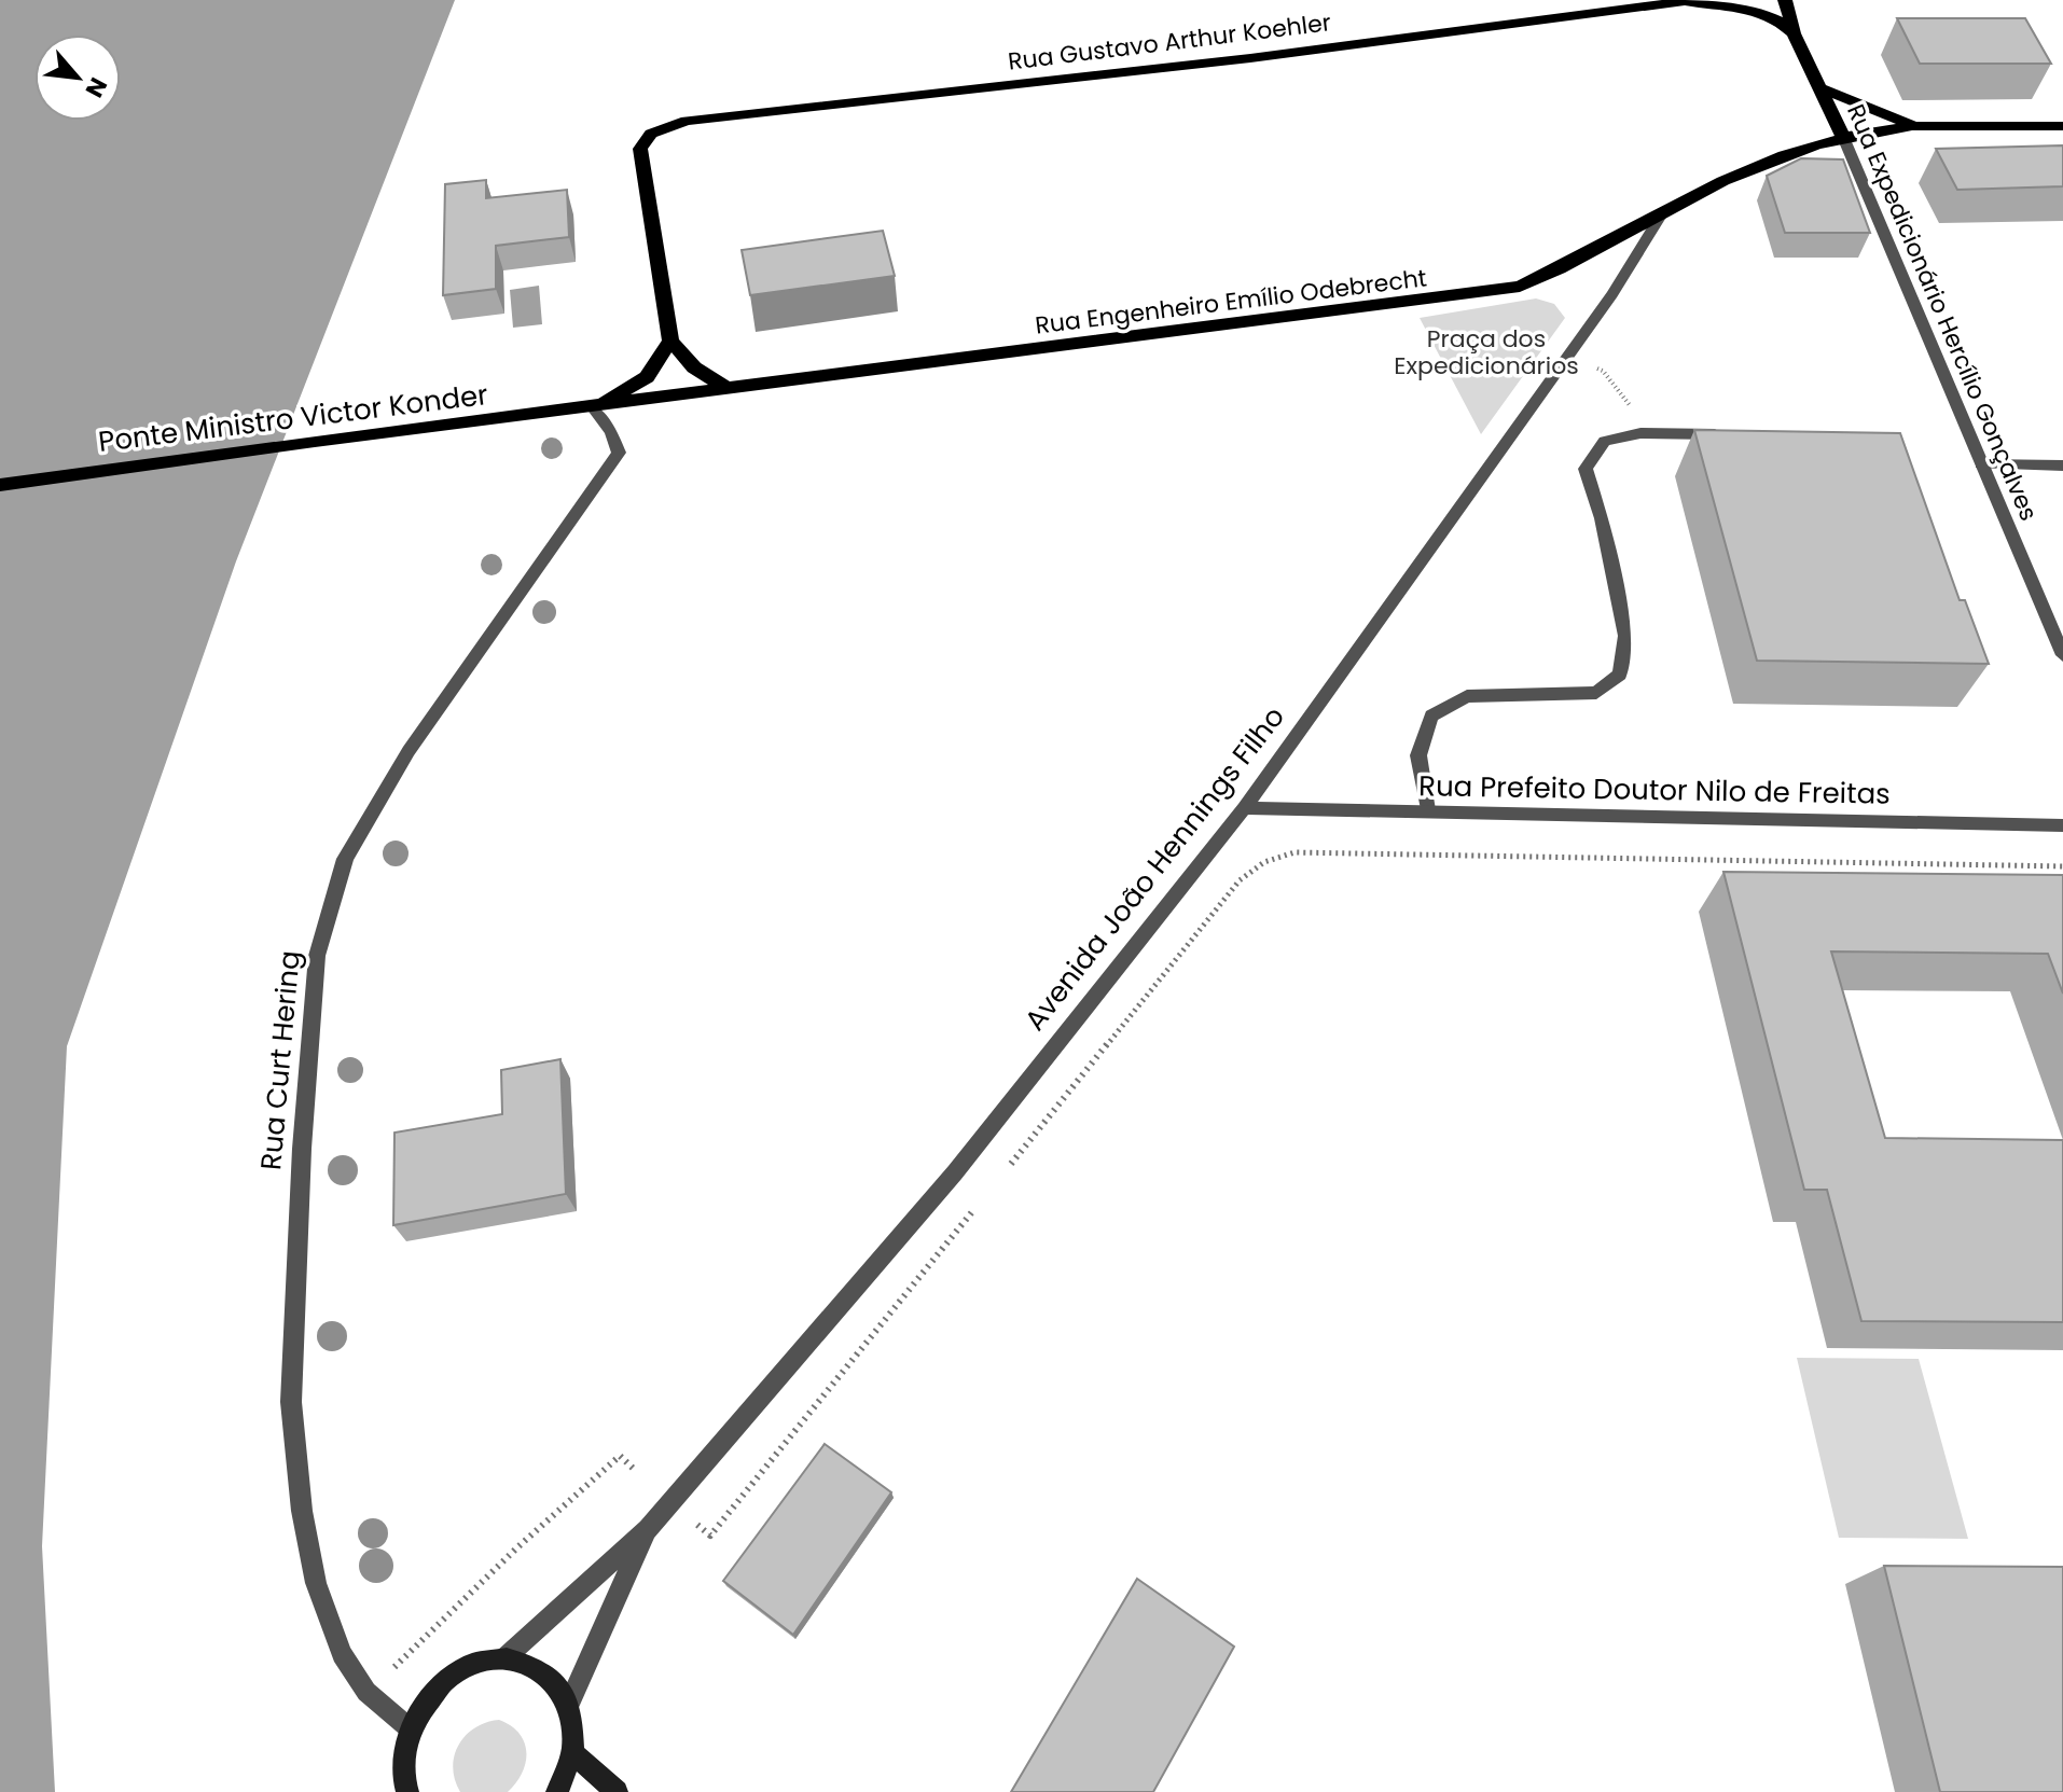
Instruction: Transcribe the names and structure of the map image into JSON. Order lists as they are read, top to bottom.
{
  "streets": {
    "main road": [
      "Rua Gustavo Arthur Koehler",
      "Rua Engenheiro Emílio Odebrecht",
      "Rua Expedicionário Hercílio Gonçalves",
      "Ponte Ministro Victor Konder"
    ],
    "street": ["Rua Prefeito Doutor Nilo de Freitas", "Avenida João Hennings Filho", "Rua Curt Hering"]
  },
  "crossings": [
    ["Rua Engenheiro Emílio Odebrecht", "Rua Expedicionário Hercílio Gonçalves"],
    ["Rua Engenheiro Emílio Odebrecht", "Ponte Ministro Victor Konder"],
    ["Rua Engenheiro Emílio Odebrecht", "Avenida João Hennings Filho"],
    ["Rua Engenheiro Emílio Odebrecht", "Rua Curt Hering"],
    ["Ponte Ministro Victor Konder", "Rua Curt Hering"],
    ["Rua Prefeito Doutor Nilo de Freitas", "Avenida João Hennings Filho"]
  ],
  "parks": ["Praça dos Expedicionários"],
  "north": "bottom right"
}
